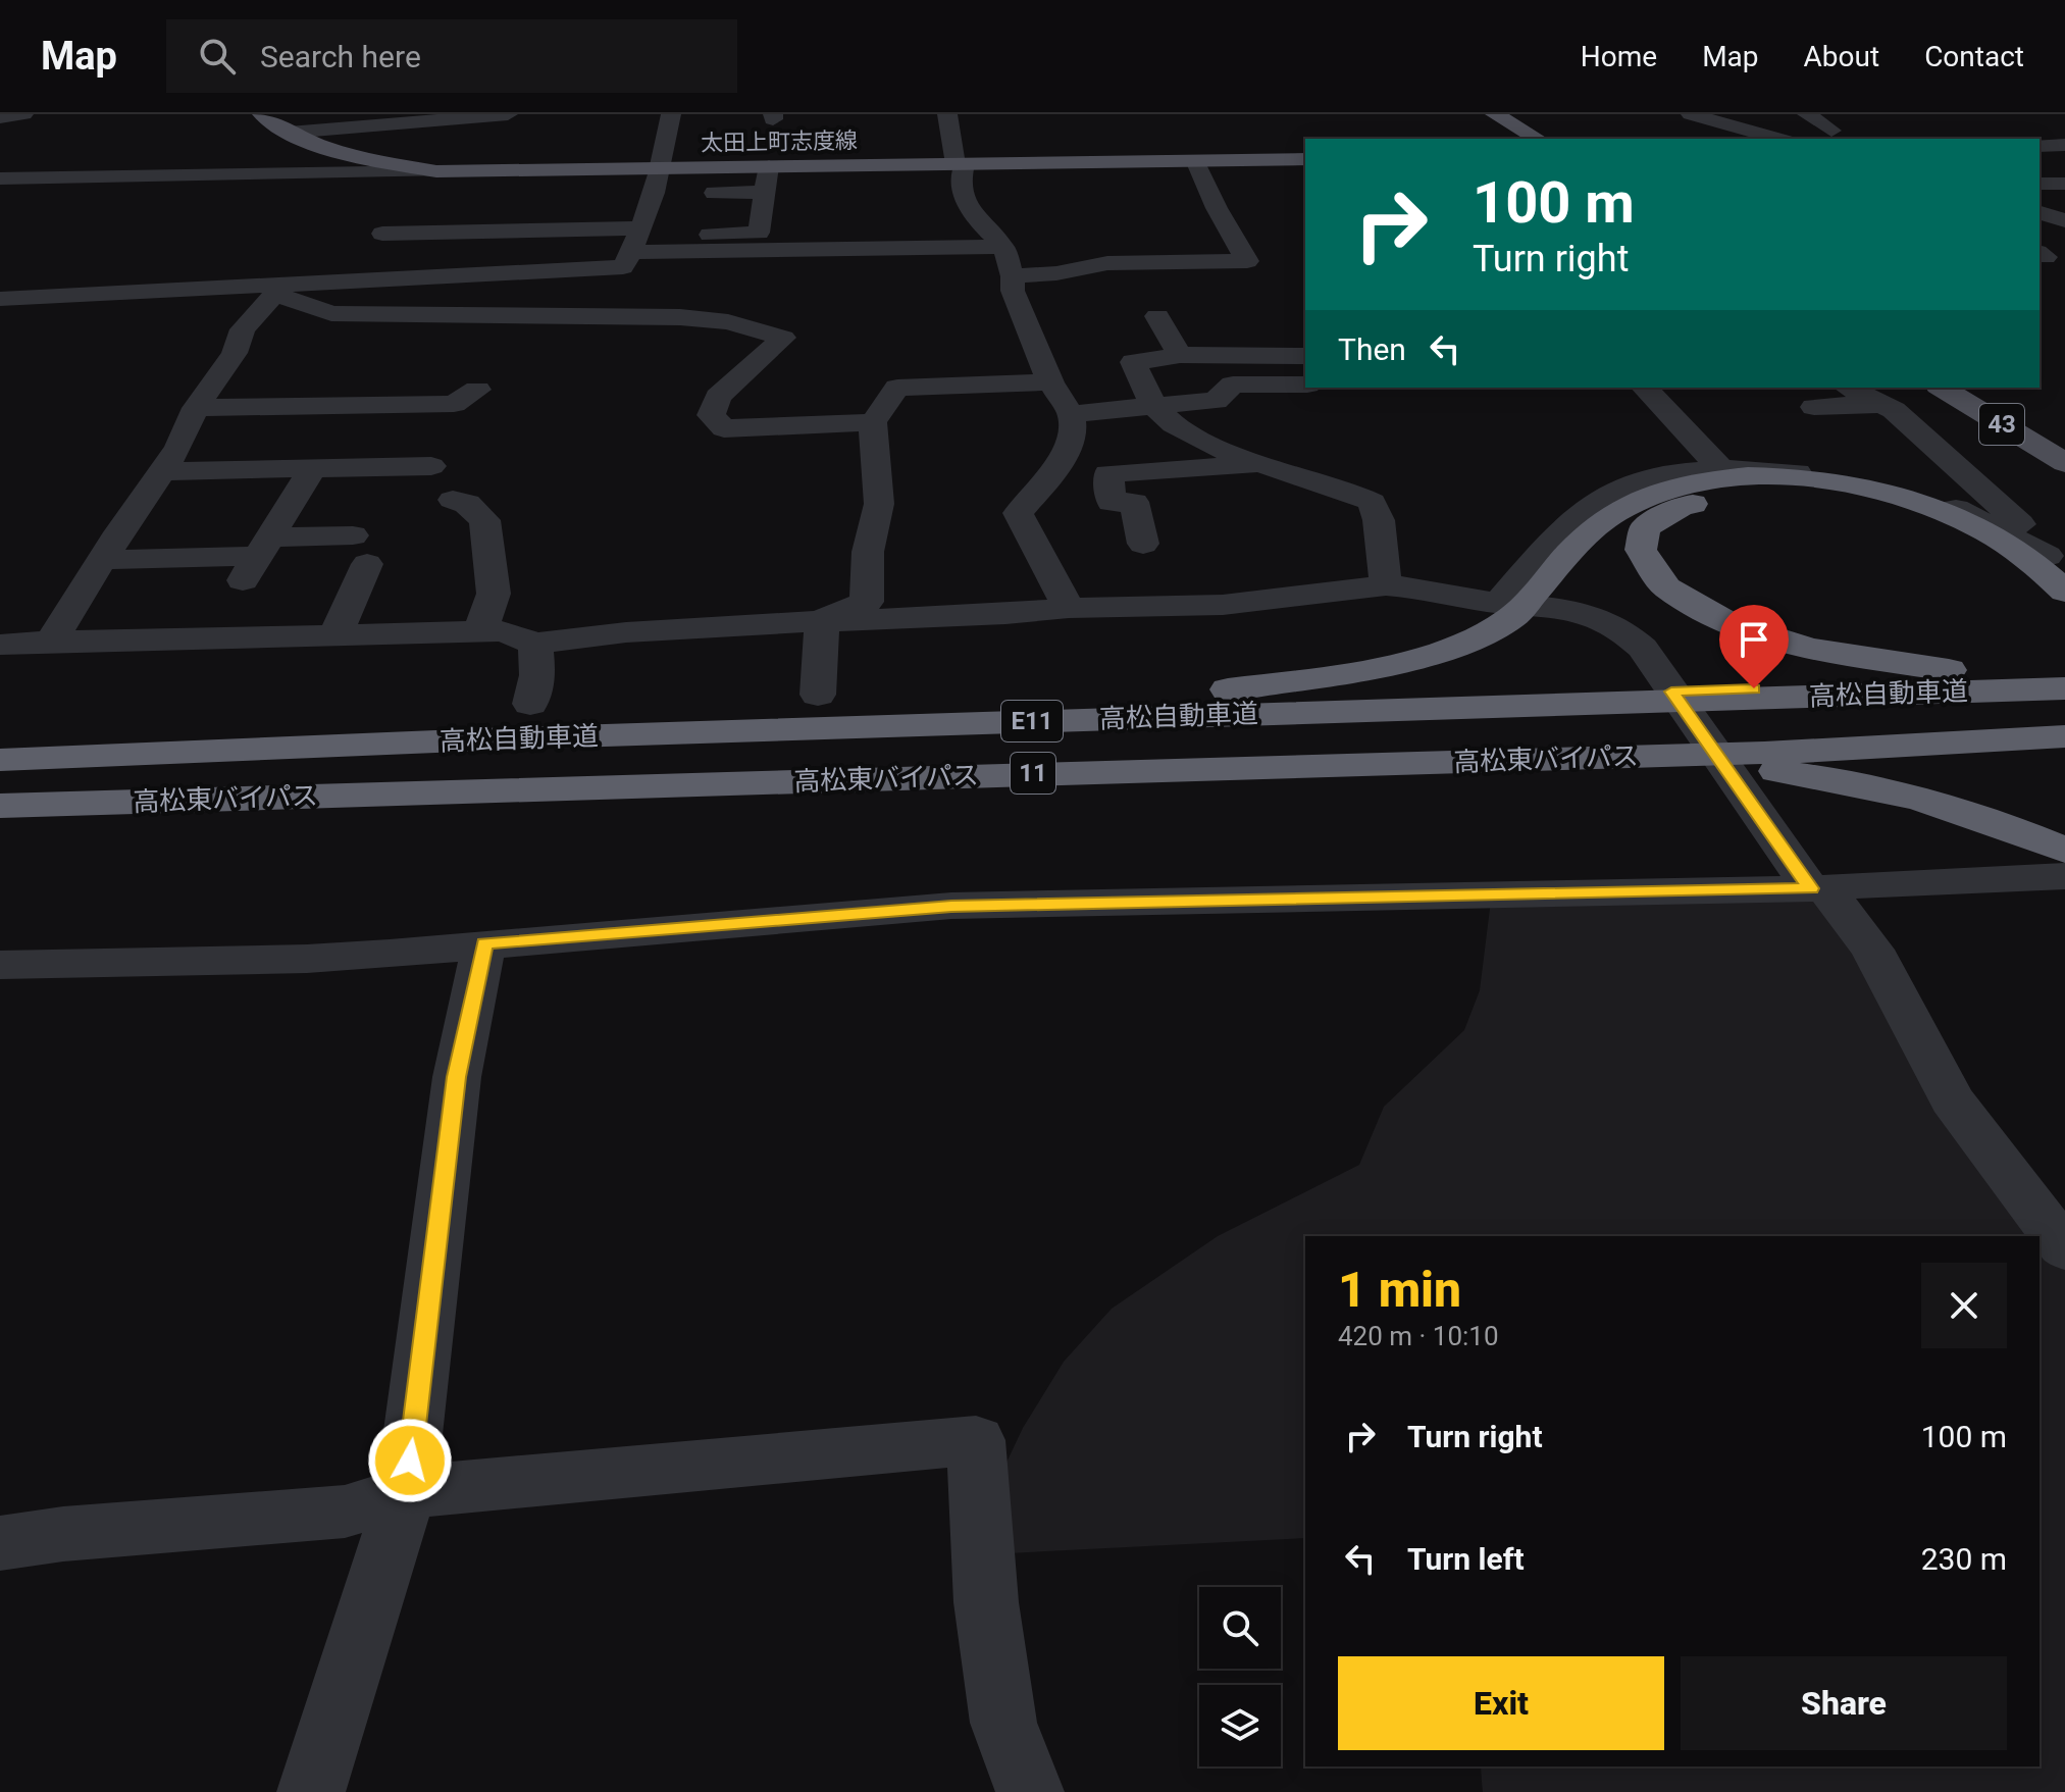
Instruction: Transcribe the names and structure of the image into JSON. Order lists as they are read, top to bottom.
{
  "streets": {
    "highway": [
      "高松自動車道",
      "E11",
      "高松東バイパス",
      "11"
    ],
    "main road": ["太田上町志度線", "43"]
  },
  "page": {
    "header": "Map",
    "search": "Search here",
    "nav": [
      "Home",
      "Map",
      "About",
      "Contact"
    ],
    "turn": ["100 m", "Turn right"],
    "then": "Then",
    "heading": ["1 min", "420 m · 10:10"],
    "list": [
      {
        "name": "Turn right",
        "value": "100 m"
      },
      {
        "name": "Turn left",
        "value": "230 m"
      }
    ],
    "buttons": ["Exit", "Share"]
  }
}
